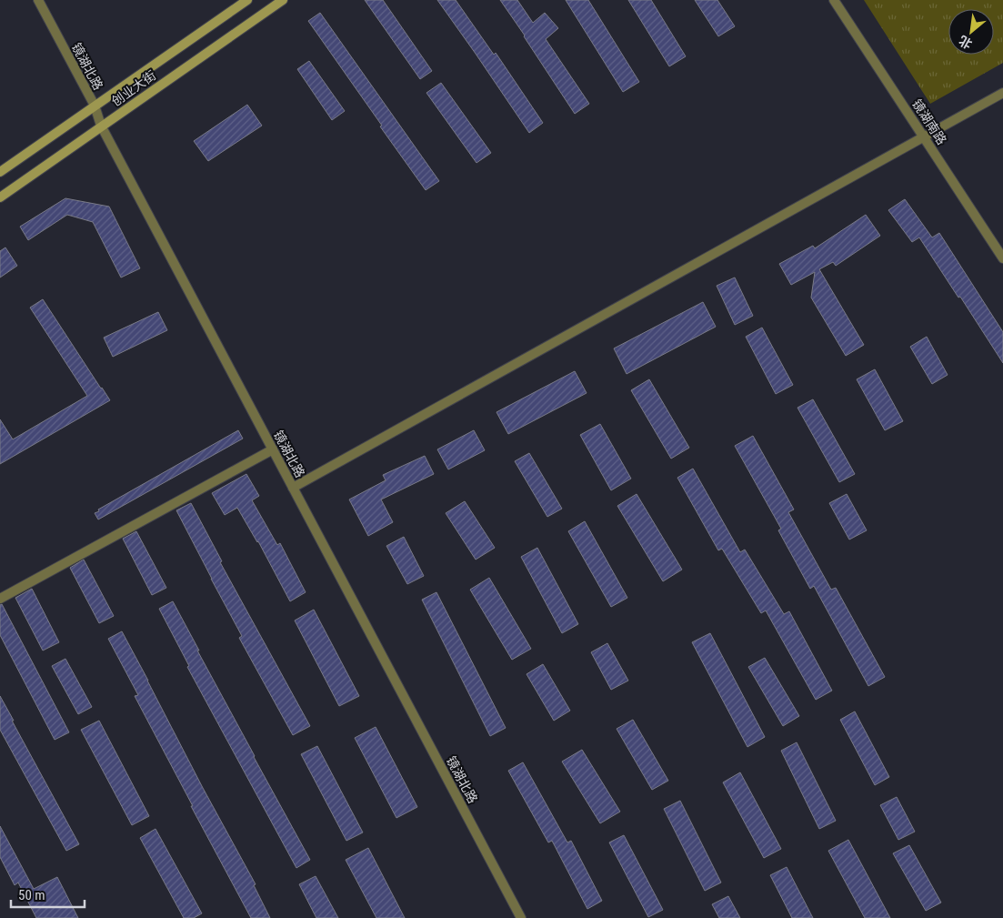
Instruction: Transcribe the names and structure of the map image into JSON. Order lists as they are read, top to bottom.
{
  "streets": {
    "main road": ["创业大街"],
    "street": ["镜湖北路", "镜湖南路"]
  },
  "crossings": [
    ["镜湖北路", "创业大街"]
  ],
  "scale_bar": "50 m",
  "north": "bottom left"
}
